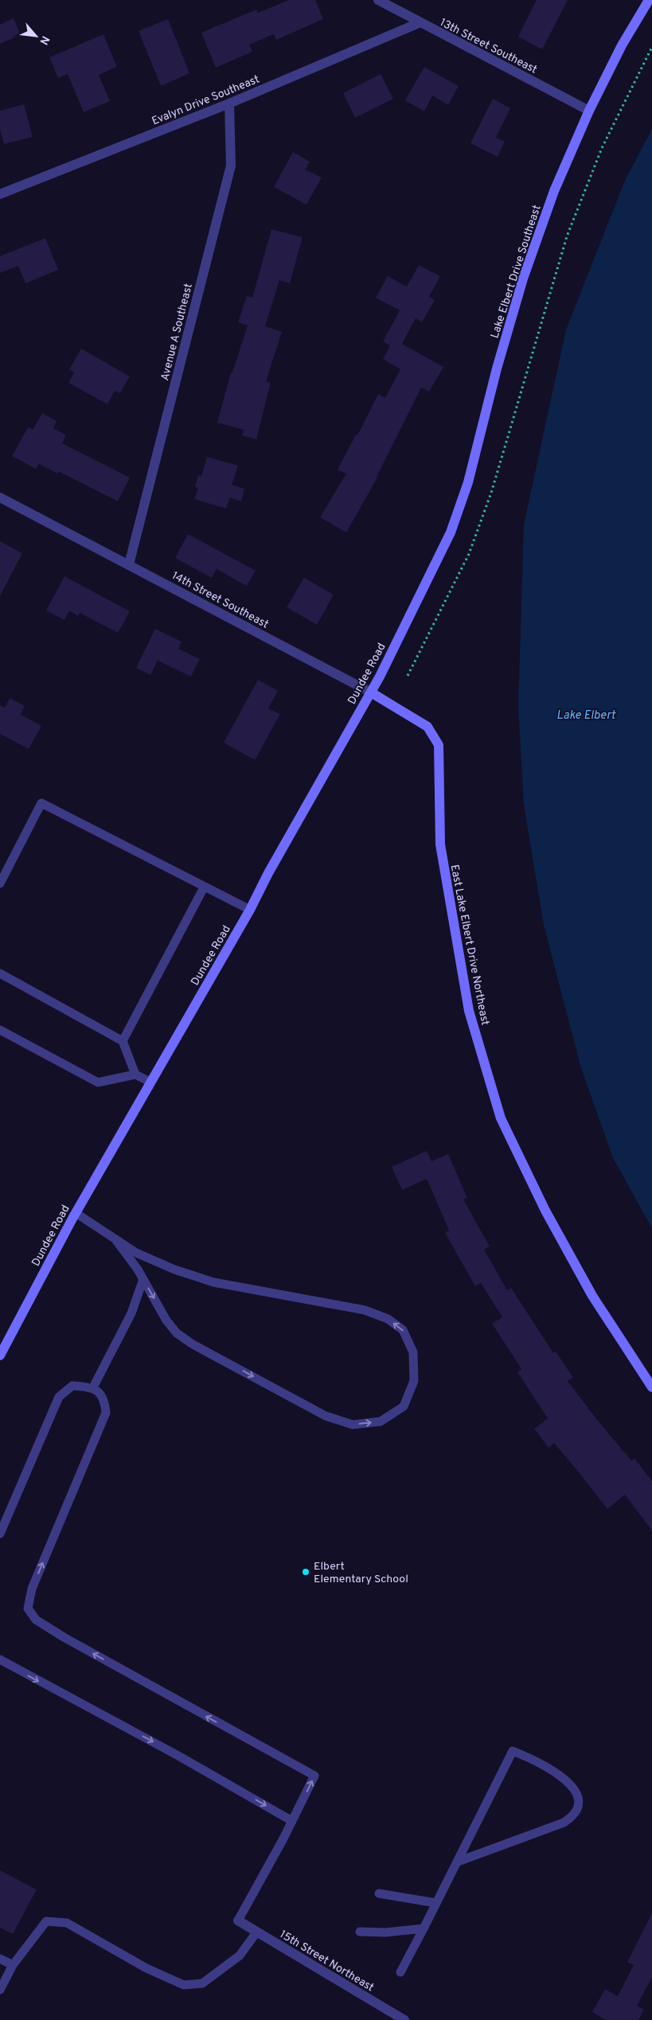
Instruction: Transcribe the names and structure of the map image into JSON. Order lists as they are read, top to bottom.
{
  "streets": {
    "main road": [
      "Lake Elbert Drive Southeast",
      "14th Street Southeast",
      "Dundee Road",
      "East Lake Elbert Drive Northeast"
    ],
    "street": [
      "13th Street Southeast",
      "Evalyn Drive Southeast",
      "Avenue A Southeast",
      "15th Street Northeast"
    ]
  },
  "crossings": [
    ["13th Street Southeast", "Evalyn Drive Southeast"],
    ["13th Street Southeast", "Lake Elbert Drive Southeast"],
    ["Evalyn Drive Southeast", "Avenue A Southeast"],
    ["Lake Elbert Drive Southeast", "Dundee Road"],
    ["Avenue A Southeast", "14th Street Southeast"],
    ["14th Street Southeast", "Dundee Road"],
    ["14th Street Southeast", "East Lake Elbert Drive Northeast"]
  ],
  "water": ["Lake Elbert"],
  "places": ["Elbert Elementary School"],
  "north": "bottom right"
}
